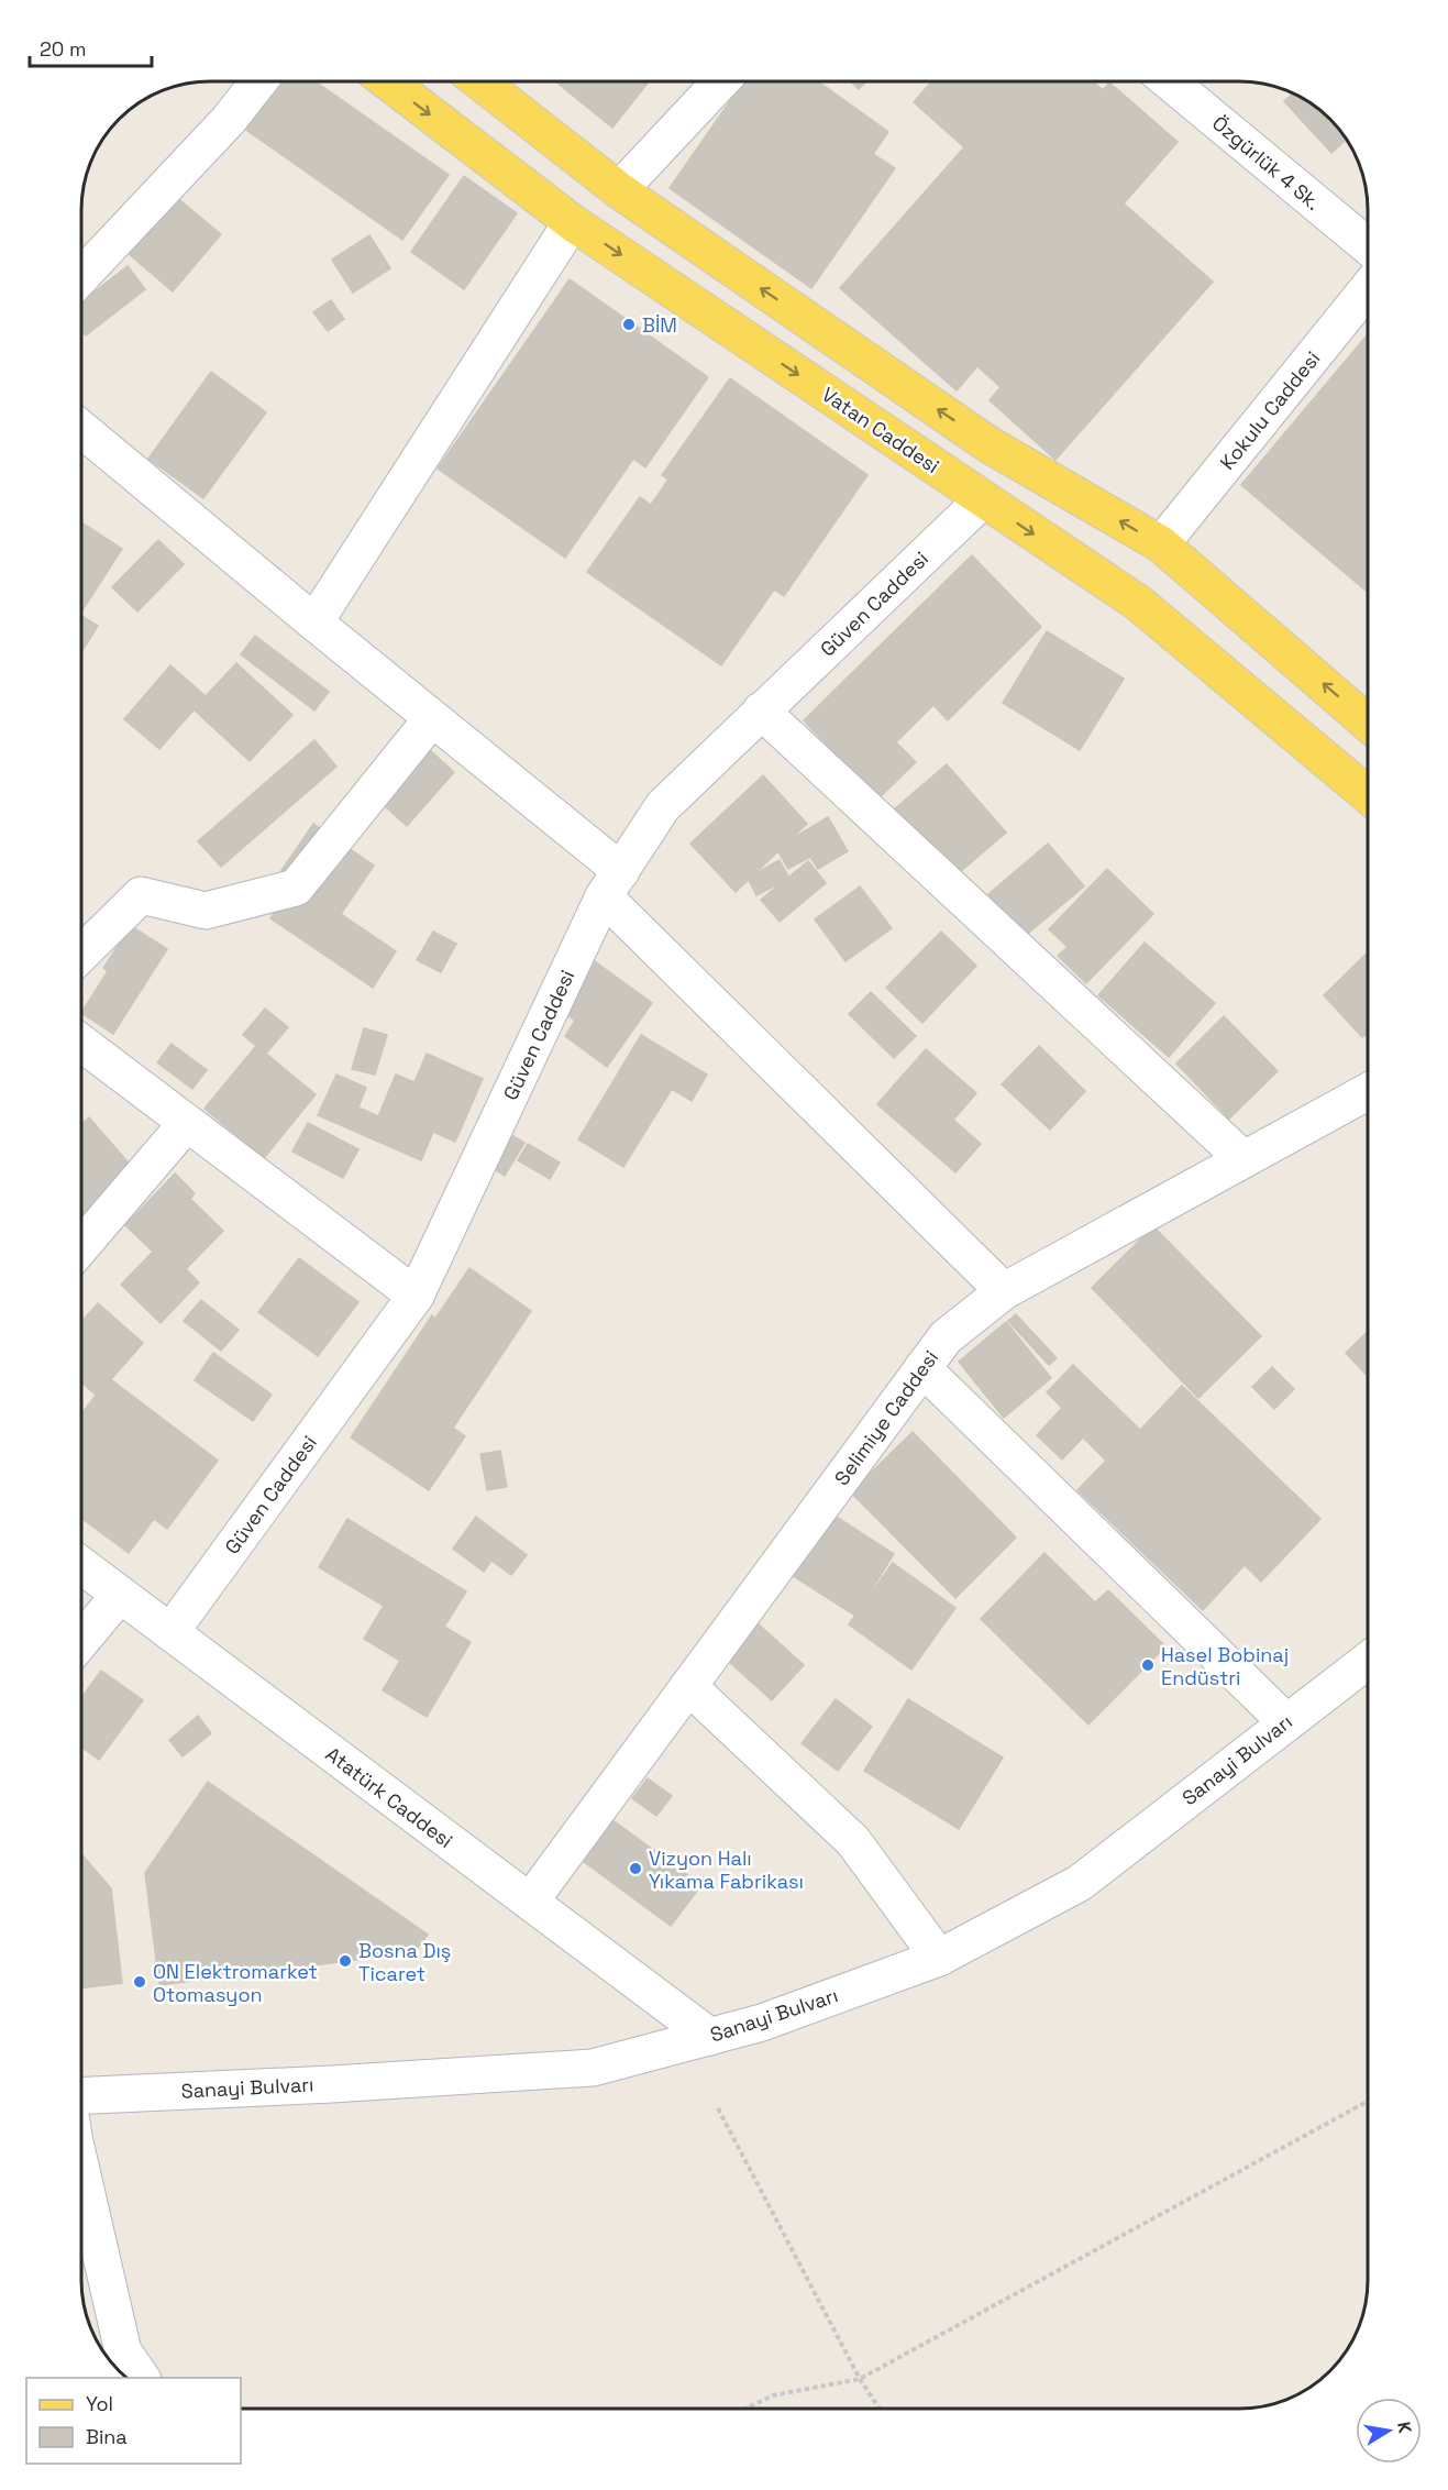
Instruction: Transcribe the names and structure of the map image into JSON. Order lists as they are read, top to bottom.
{
  "streets": {
    "main road": ["Vatan Caddesi"],
    "street": [
      "Özgürlük 4 Sk.",
      "Kokulu Caddesi",
      "Güven Caddesi",
      "Selimiye Caddesi",
      "Sanayi Bulvarı",
      "Atatürk Caddesi"
    ]
  },
  "crossings": [
    ["Vatan Caddesi", "Güven Caddesi"],
    ["Güven Caddesi", "Atatürk Caddesi"],
    ["Selimiye Caddesi", "Atatürk Caddesi"],
    ["Sanayi Bulvarı", "Atatürk Caddesi"]
  ],
  "places": [
    "BİM",
    "Hasel Bobinaj Endüstri",
    "Vizyon Halı Yıkama Fabrikası",
    "Bosna Dış Ticaret",
    "ON Elektromarket Otomasyon"
  ],
  "legend": ["Yol", "Bina"],
  "scale_bar": "20 m",
  "north": "right"
}
